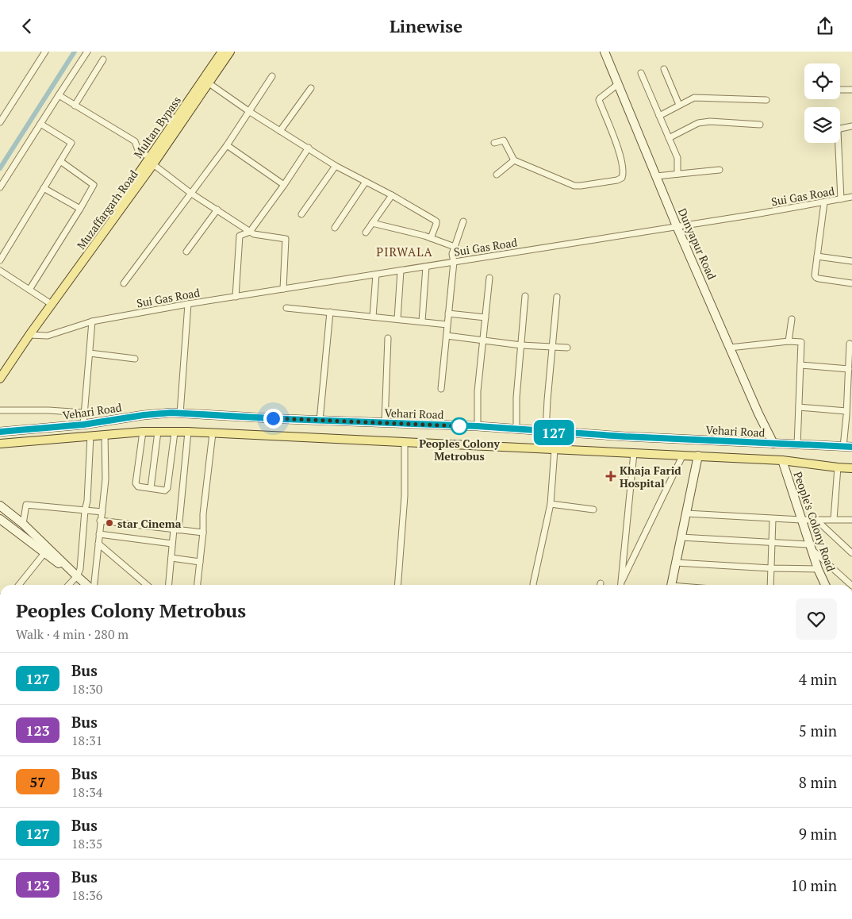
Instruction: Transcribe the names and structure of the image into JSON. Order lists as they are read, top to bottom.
{
  "streets": {
    "main road": ["Multan Bypass", "Vehari Road"],
    "street": ["Sui Gas Road", "Dunyapur Road", "People's Colony Road"]
  },
  "crossings": [
    ["Sui Gas Road", "Dunyapur Road"],
    ["Dunyapur Road", "Vehari Road"],
    ["Vehari Road", "People's Colony Road"]
  ],
  "districts": ["PIRWALA"],
  "places": {
    "other": ["Peoples Colony Metrobus", "star Cinema"],
    "health": ["Khaja Farid Hospital"]
  },
  "lines": ["bus line 127"],
  "page": {
    "header": "Linewise",
    "on_map": "127",
    "heading": ["Peoples Colony Metrobus", "Walk · 4 min · 280 m"],
    "list": [
      {
        "mark": "127",
        "name": "Bus",
        "note": "18:30",
        "value": "4 min"
      },
      {
        "mark": "123",
        "name": "Bus",
        "note": "18:31",
        "value": "5 min"
      },
      {
        "mark": "57",
        "name": "Bus",
        "note": "18:34",
        "value": "8 min"
      },
      {
        "mark": "127",
        "name": "Bus",
        "note": "18:35",
        "value": "9 min"
      },
      {
        "mark": "123",
        "name": "Bus",
        "note": "18:36",
        "value": "10 min"
      }
    ]
  }
}
